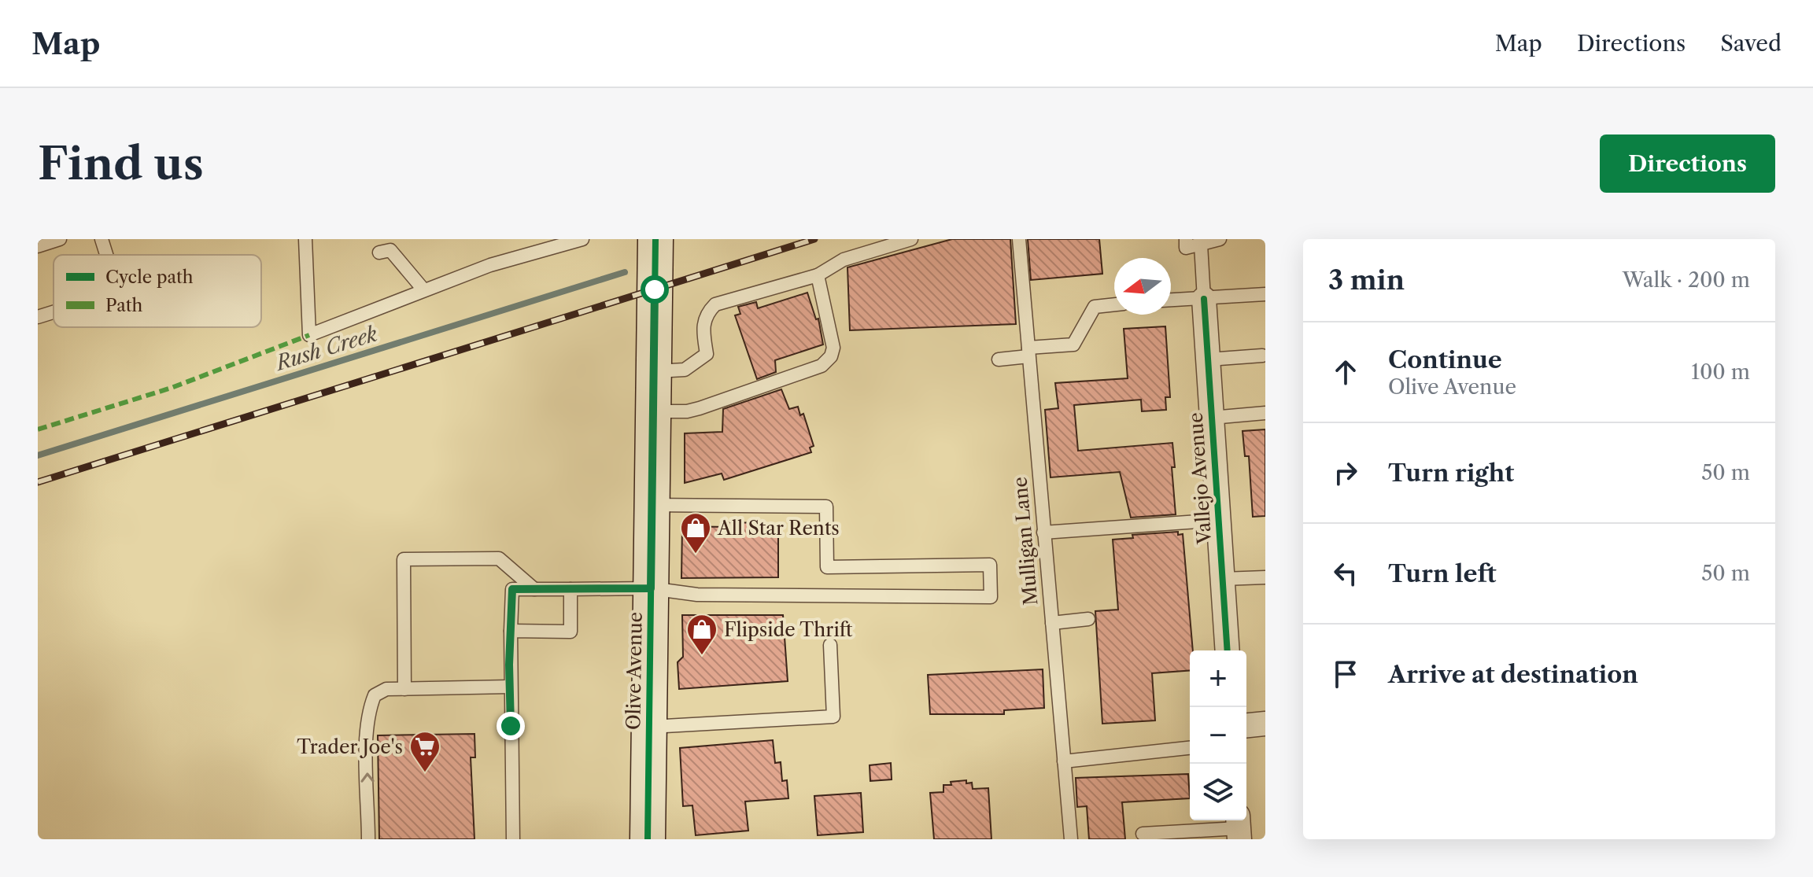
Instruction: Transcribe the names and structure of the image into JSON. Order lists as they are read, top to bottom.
{
  "streets": {
    "street": ["Vallejo Avenue", "Olive Avenue"],
    "lane": ["Mulligan Lane"]
  },
  "water": ["Rush Creek"],
  "places": {
    "shop": ["All Star Rents", "Flipside Thrift"],
    "supermarket": ["Trader Joe's"]
  },
  "legend": ["Cycle path", "Path"],
  "north": "left",
  "page": {
    "header": "Map",
    "nav": ["Map", "Directions", "Saved"],
    "buttons": "Directions",
    "title": "Find us",
    "heading": ["3 min", "Walk · 200 m"],
    "list": [
      ["Continue", "Olive Avenue", "100 m"],
      ["Turn right", "50 m"],
      ["Turn left", "50 m"],
      "Arrive at destination"
    ],
    "map_buttons": ["+", "−"]
  }
}
